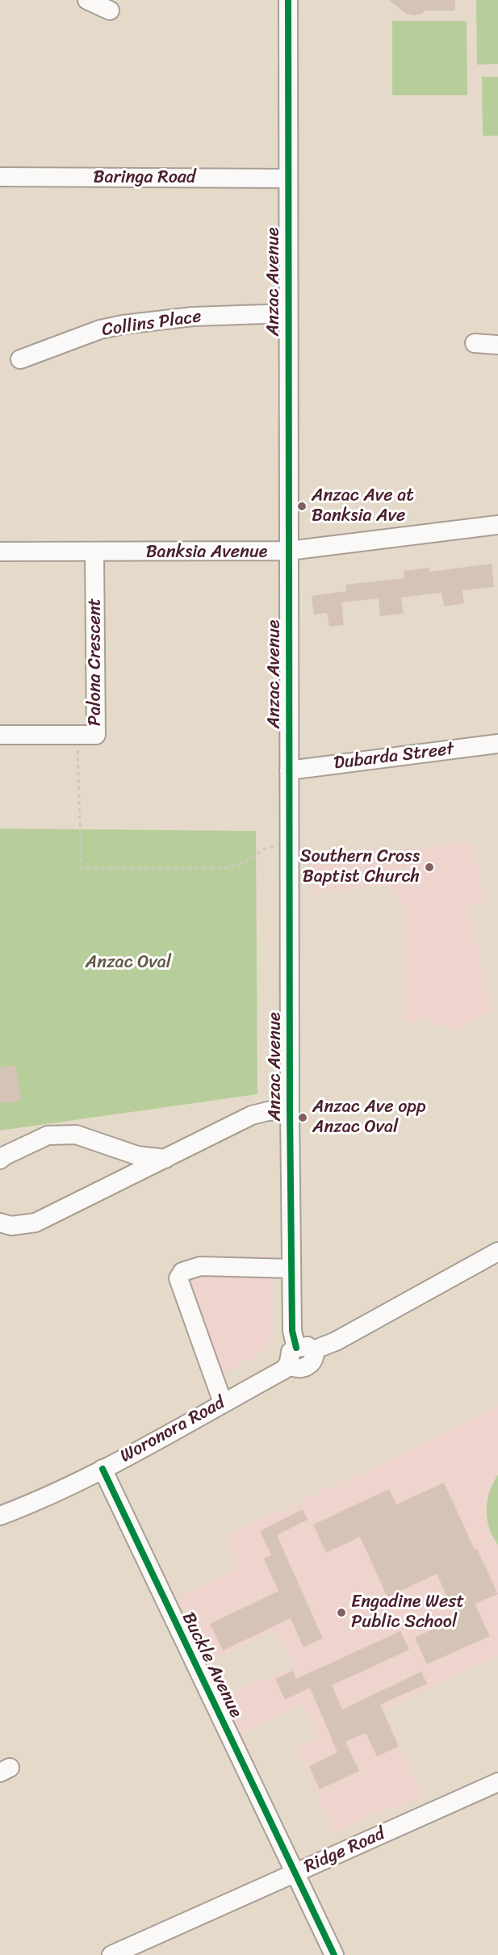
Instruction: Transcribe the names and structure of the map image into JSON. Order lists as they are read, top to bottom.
{
  "streets": {
    "street": [
      "Baringa Road",
      "Anzac Avenue",
      "Collins Place",
      "Banksia Avenue",
      "Palona Crescent",
      "Dubarda Street",
      "Woronora Road",
      "Buckle Avenue",
      "Ridge Road"
    ]
  },
  "crossings": [
    ["Baringa Road", "Anzac Avenue"],
    ["Anzac Avenue", "Collins Place"],
    ["Anzac Avenue", "Banksia Avenue"],
    ["Anzac Avenue", "Dubarda Street"],
    ["Anzac Avenue", "Woronora Road"],
    ["Banksia Avenue", "Palona Crescent"],
    ["Woronora Road", "Buckle Avenue"],
    ["Buckle Avenue", "Ridge Road"]
  ],
  "parks": ["Anzac Oval"],
  "places": [
    "Anzac Ave at Banksia Ave",
    "Southern Cross Baptist Church",
    "Anzac Ave opp Anzac Oval",
    "Engadine West Public School"
  ]
}
